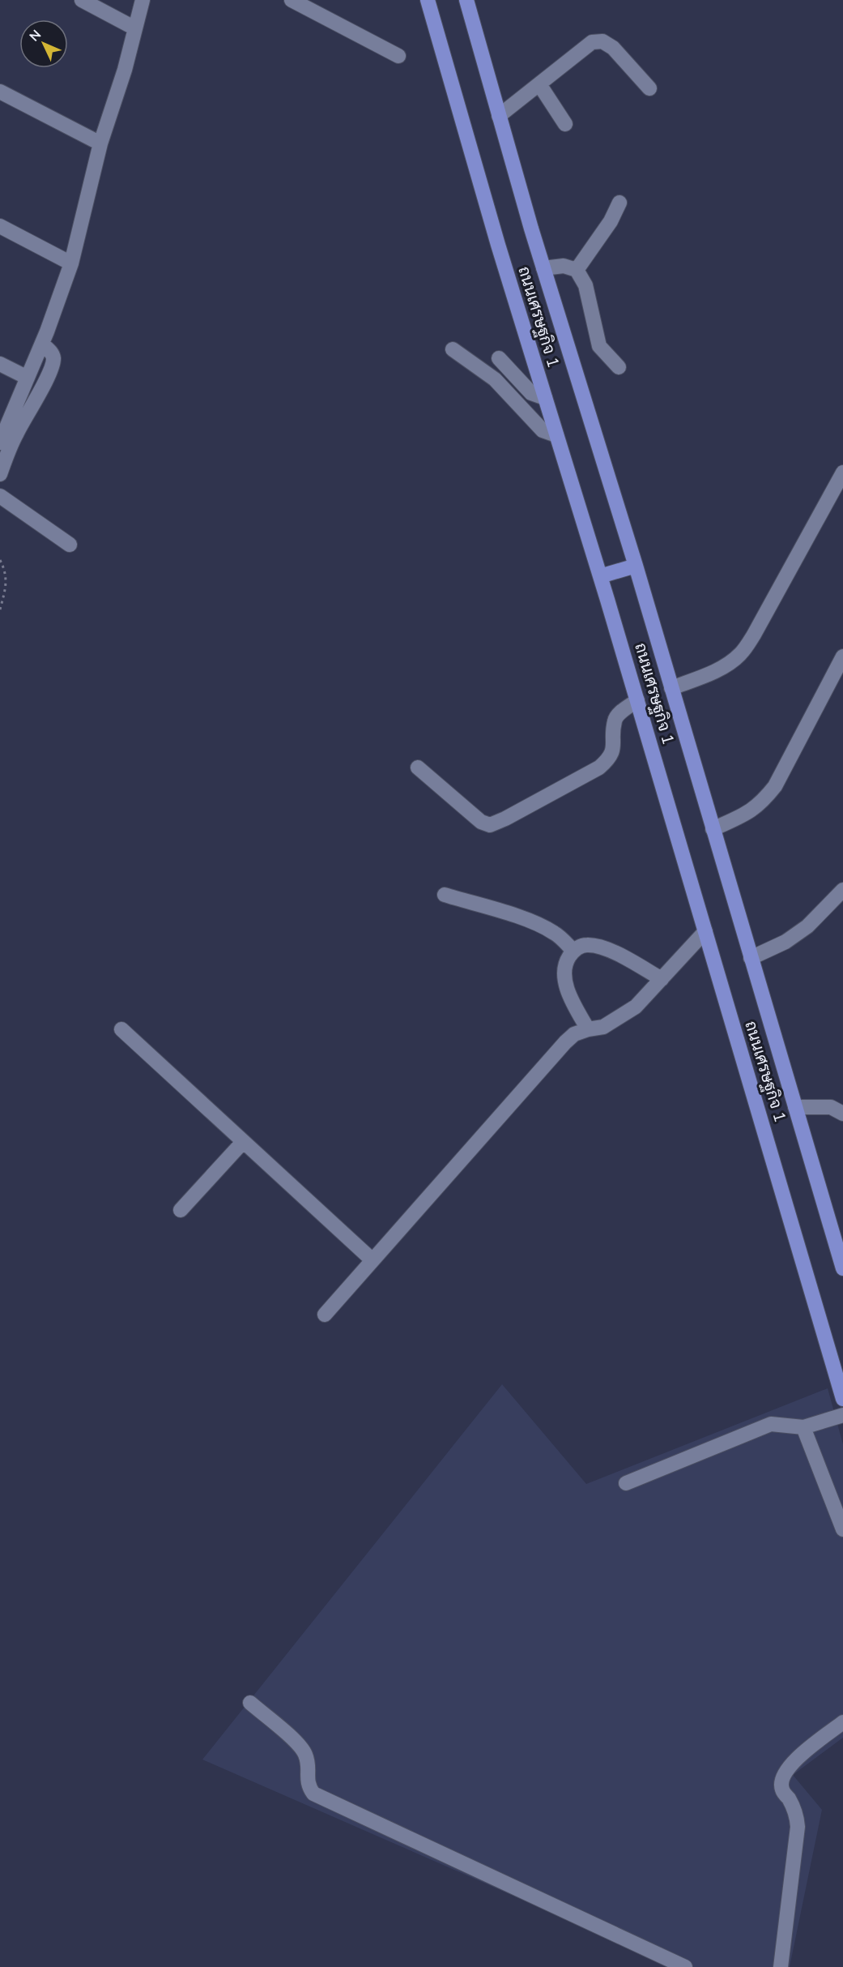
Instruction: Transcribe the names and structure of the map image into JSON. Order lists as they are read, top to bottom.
{
  "streets": {
    "main road": ["ถนนเศรษฐกิจ 1"]
  },
  "north": "top left"
}
